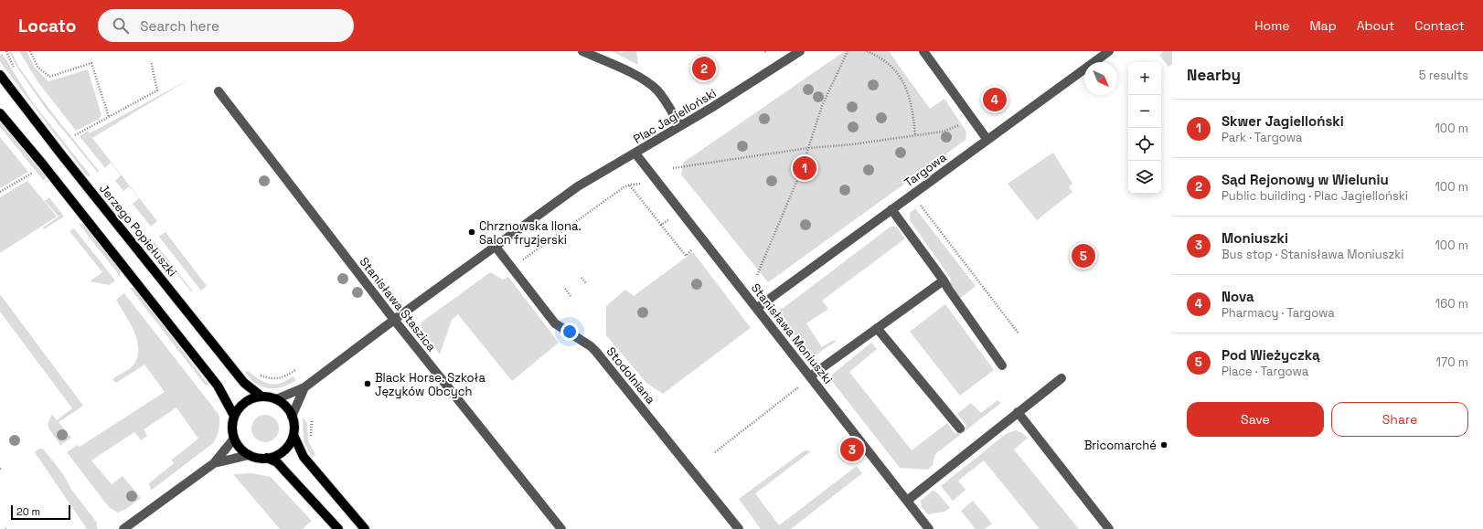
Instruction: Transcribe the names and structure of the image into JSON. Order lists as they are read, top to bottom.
{
  "streets": {
    "main road": ["Jerzego Popiełuszki"],
    "street": [
      "Plac Jagielloński",
      "Targowa",
      "Stanisława Staszica",
      "Stanisława Moniuszki",
      "Stodolniana"
    ]
  },
  "crossings": [
    ["Plac Jagielloński", "Jerzego Popiełuszki"],
    ["Plac Jagielloński", "Stanisława Staszica"],
    ["Plac Jagielloński", "Stanisława Moniuszki"],
    ["Plac Jagielloński", "Stodolniana"],
    ["Targowa", "Stanisława Moniuszki"]
  ],
  "places": ["Chrznowska Ilona. Salon fryzjerski", "Black Horse. Szkoła Języków Obcych", "Bricomarché"],
  "scale_bar": "20 m",
  "north": "bottom right",
  "page": {
    "header": "Locato",
    "search": "Search here",
    "nav": [
      "Home",
      "Map",
      "About",
      "Contact"
    ],
    "heading": ["Nearby", "5 results"],
    "pins": [
      "2",
      "4",
      "1",
      "5",
      "3"
    ],
    "map_buttons": ["+", "−"],
    "list": [
      {
        "mark": "1",
        "name": "Skwer Jagielloński",
        "note": "Park · Targowa",
        "value": "100 m"
      },
      {
        "mark": "2",
        "name": "Sąd Rejonowy w Wieluniu",
        "note": "Public building · Plac Jagielloński",
        "value": "100 m"
      },
      {
        "mark": "3",
        "name": "Moniuszki",
        "note": "Bus stop · Stanisława Moniuszki",
        "value": "100 m"
      },
      {
        "mark": "4",
        "name": "Nova",
        "note": "Pharmacy · Targowa",
        "value": "160 m"
      },
      {
        "mark": "5",
        "name": "Pod Wieżyczką",
        "note": "Place · Targowa",
        "value": "170 m"
      }
    ],
    "buttons": ["Save", "Share"],
    "scale": "20 m"
  }
}
